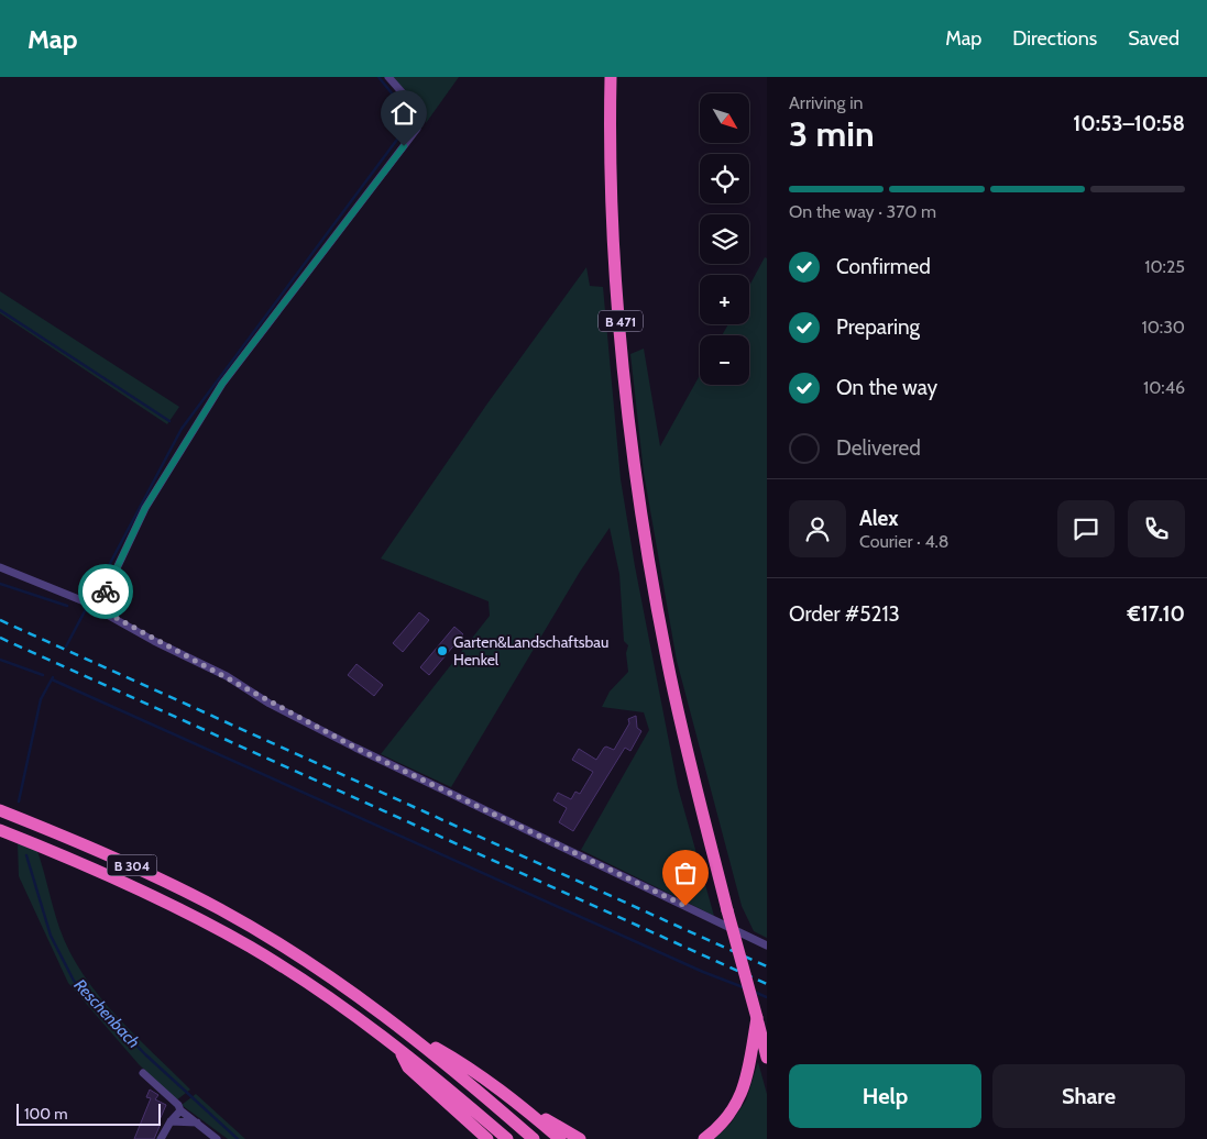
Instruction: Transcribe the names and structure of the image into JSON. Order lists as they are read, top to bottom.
{
  "streets": {
    "highway": ["B 471", "B 304"]
  },
  "water": ["Reschenbach"],
  "places": ["Garten&Landschaftsbau Henkel"],
  "scale_bar": "100 m",
  "north": "bottom right",
  "page": {
    "header": "Map",
    "nav": ["Map", "Directions", "Saved"],
    "heading": ["3 min", "Arriving in", "10:53–10:58"],
    "panel": [
      "Alex",
      "Courier · 4.8",
      "Order #5213",
      "€17.10"
    ],
    "map_buttons": ["+", "−"],
    "bar": "On the way · 370 m",
    "list": [
      ["Confirmed", "10:25"],
      ["Preparing", "10:30"],
      ["On the way", "10:46"],
      "Delivered"
    ],
    "buttons": ["Help", "Share"],
    "scale": "100 m"
  }
}
